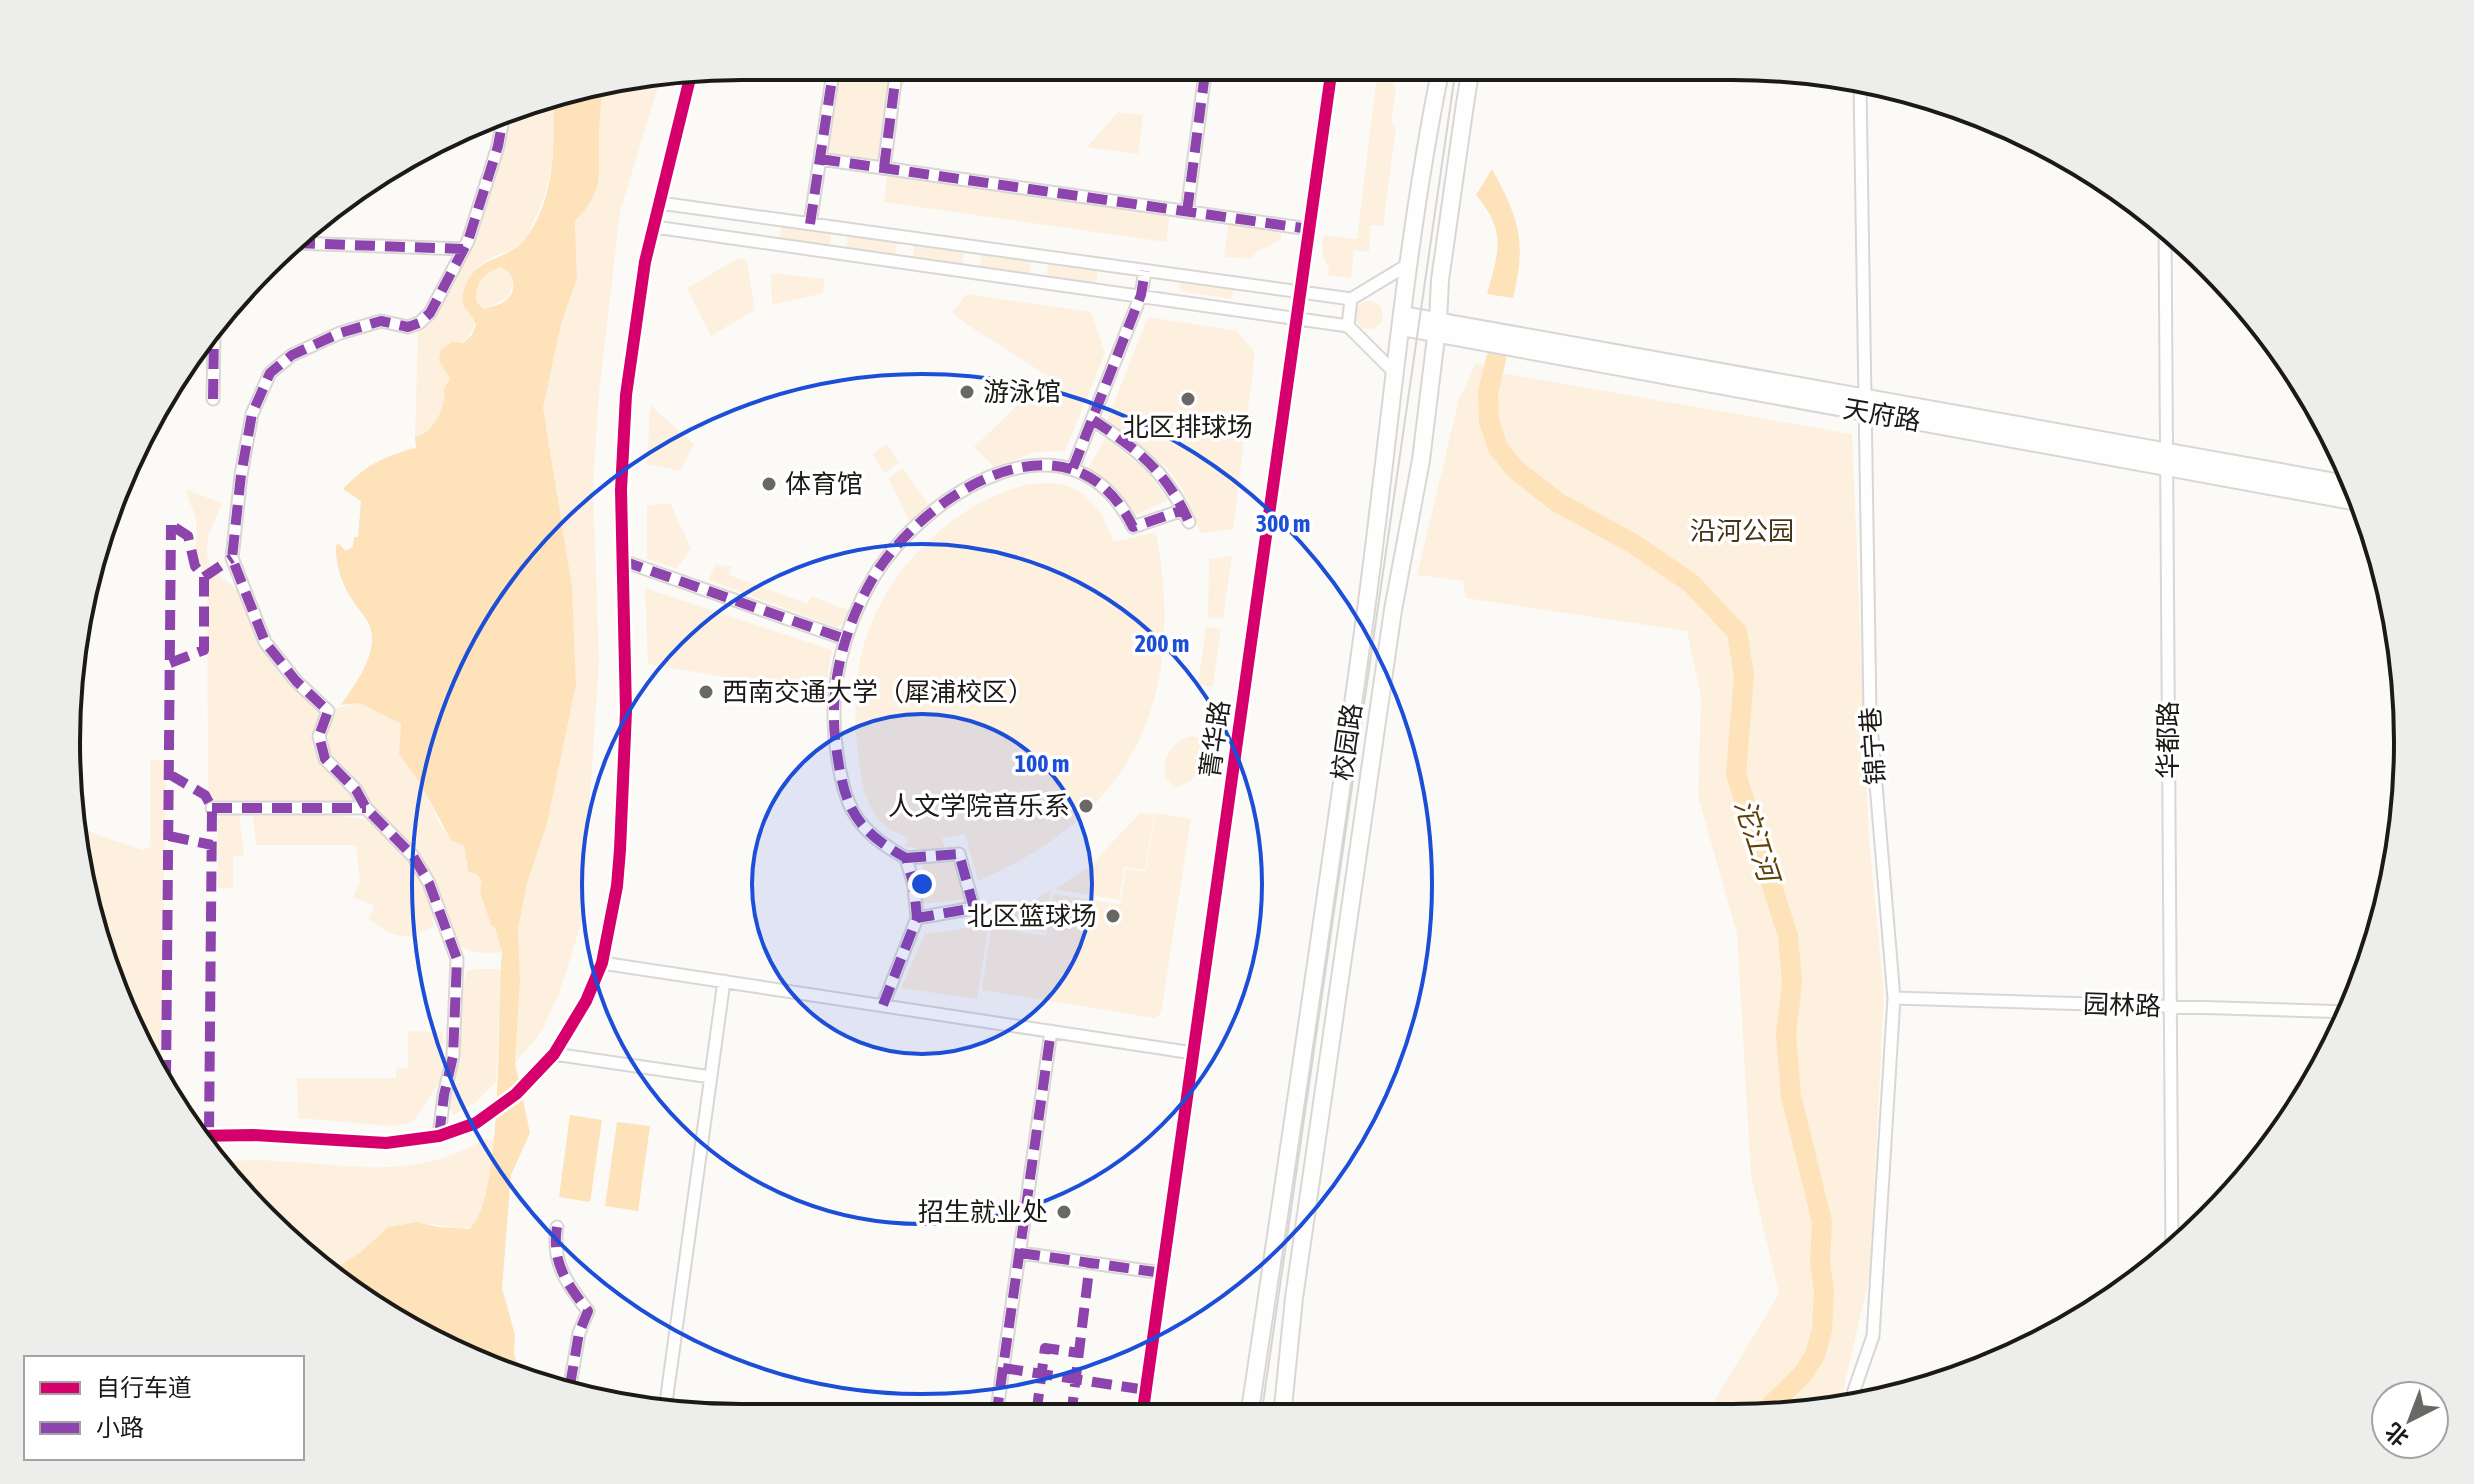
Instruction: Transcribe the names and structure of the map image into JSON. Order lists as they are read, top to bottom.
{
  "streets": {
    "street": [
      "天府路",
      "菁华路",
      "华都路",
      "校园路",
      "锦宁巷",
      "园林路"
    ]
  },
  "crossings": [
    ["天府路", "华都路"],
    ["天府路", "校园路"],
    ["天府路", "锦宁巷"],
    ["华都路", "园林路"],
    ["锦宁巷", "园林路"]
  ],
  "water": ["沱江河"],
  "parks": ["沿河公园"],
  "places": [
    "游泳馆",
    "北区排球场",
    "体育馆",
    "西南交通大学（犀浦校区）",
    "人文学院音乐系",
    "北区篮球场",
    "招生就业处"
  ],
  "legend": ["自行车道", "小路"],
  "north": "bottom left",
  "rings": ["300 m", "200 m", "100 m"]
}
